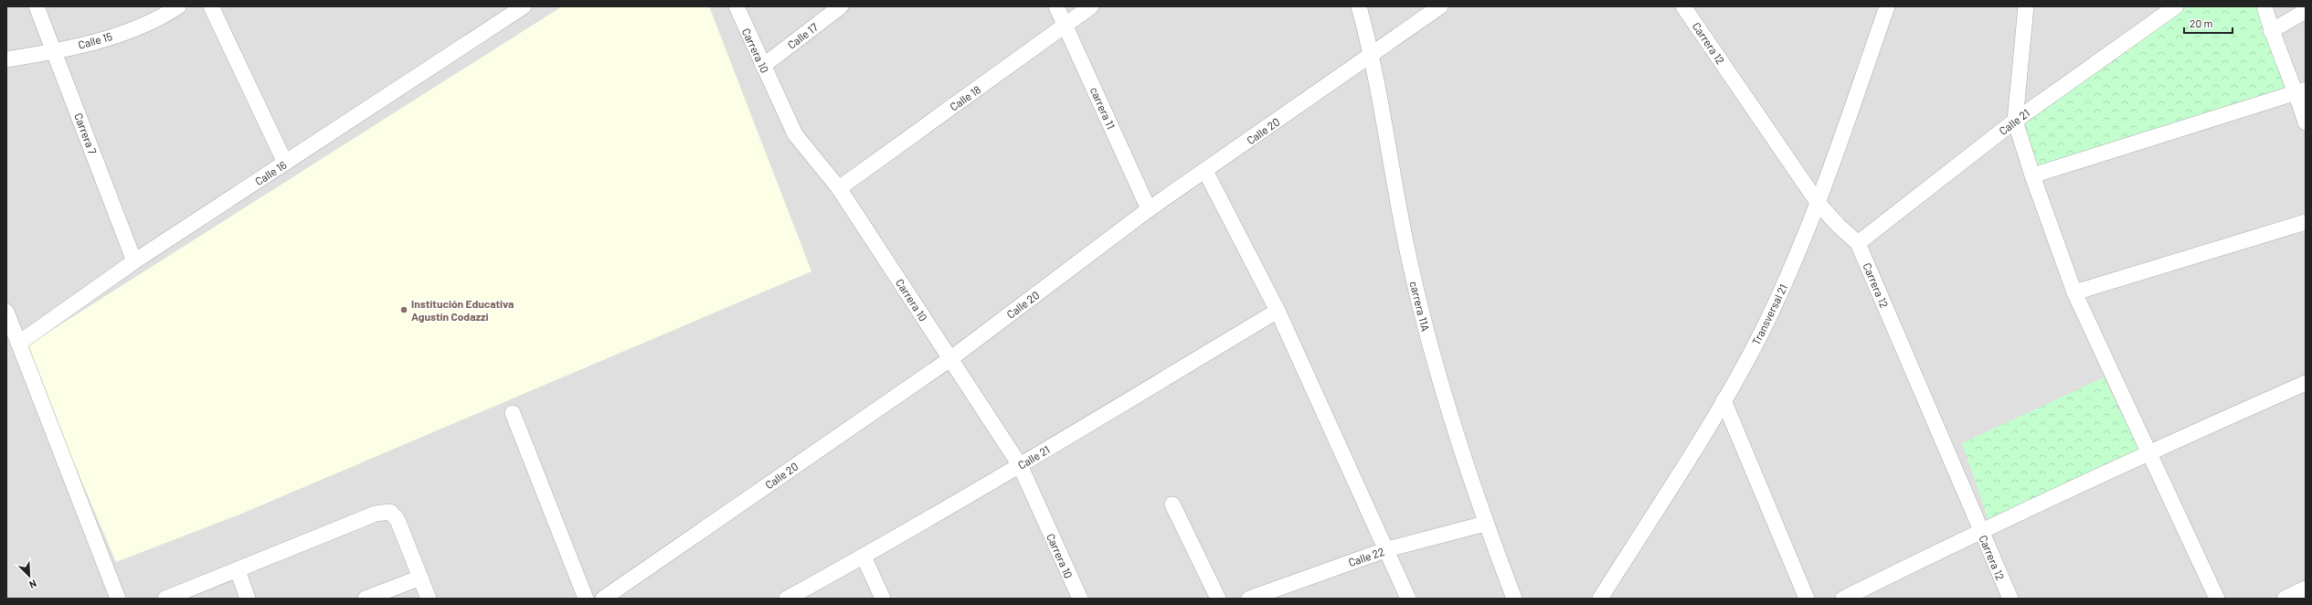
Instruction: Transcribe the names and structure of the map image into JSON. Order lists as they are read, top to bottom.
{
  "streets": {
    "street": [
      "Calle 17",
      "Calle 15",
      "Carrera 12",
      "Carrera 10",
      "Calle 18",
      "carrera 11",
      "Calle 21",
      "Calle 20",
      "Carrera 7",
      "Calle 16",
      "carrera 11A",
      "Transversal 21",
      "Calle 22"
    ]
  },
  "crossings": [
    ["Calle 17", "Carrera 10"],
    ["Calle 15", "Carrera 7"],
    ["Carrera 12", "Calle 21"],
    ["Carrera 12", "Transversal 21"],
    ["Carrera 10", "Calle 18"],
    ["Carrera 10", "Calle 21"],
    ["Carrera 10", "Calle 20"],
    ["Calle 18", "carrera 11"],
    ["carrera 11", "Calle 20"],
    ["Calle 20", "carrera 11A"],
    ["Carrera 7", "Calle 16"],
    ["carrera 11A", "Calle 22"]
  ],
  "places": ["Institución Educativa Agustín Codazzi"],
  "scale_bar": "20 m",
  "north": "bottom right"
}
